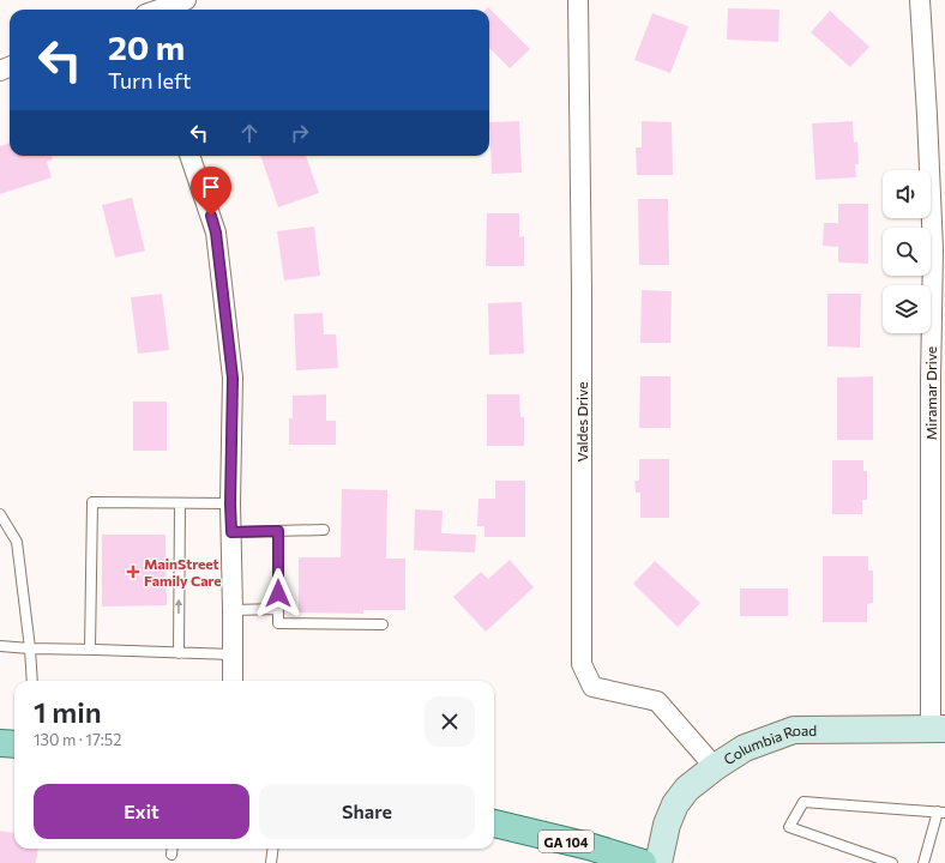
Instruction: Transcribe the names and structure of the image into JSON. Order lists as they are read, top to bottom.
{
  "streets": {
    "main road": ["Columbia Road", "GA 104"],
    "street": ["Miramar Drive", "Valdes Drive"]
  },
  "crossings": [
    ["Miramar Drive", "Columbia Road"],
    ["Valdes Drive", "Columbia Road"]
  ],
  "places": {
    "health": ["MainStreet Family Care"]
  },
  "page": {
    "turn": ["20 m", "Turn left"],
    "heading": ["1 min", "130 m · 17:52"],
    "buttons": ["Exit", "Share"]
  }
}
